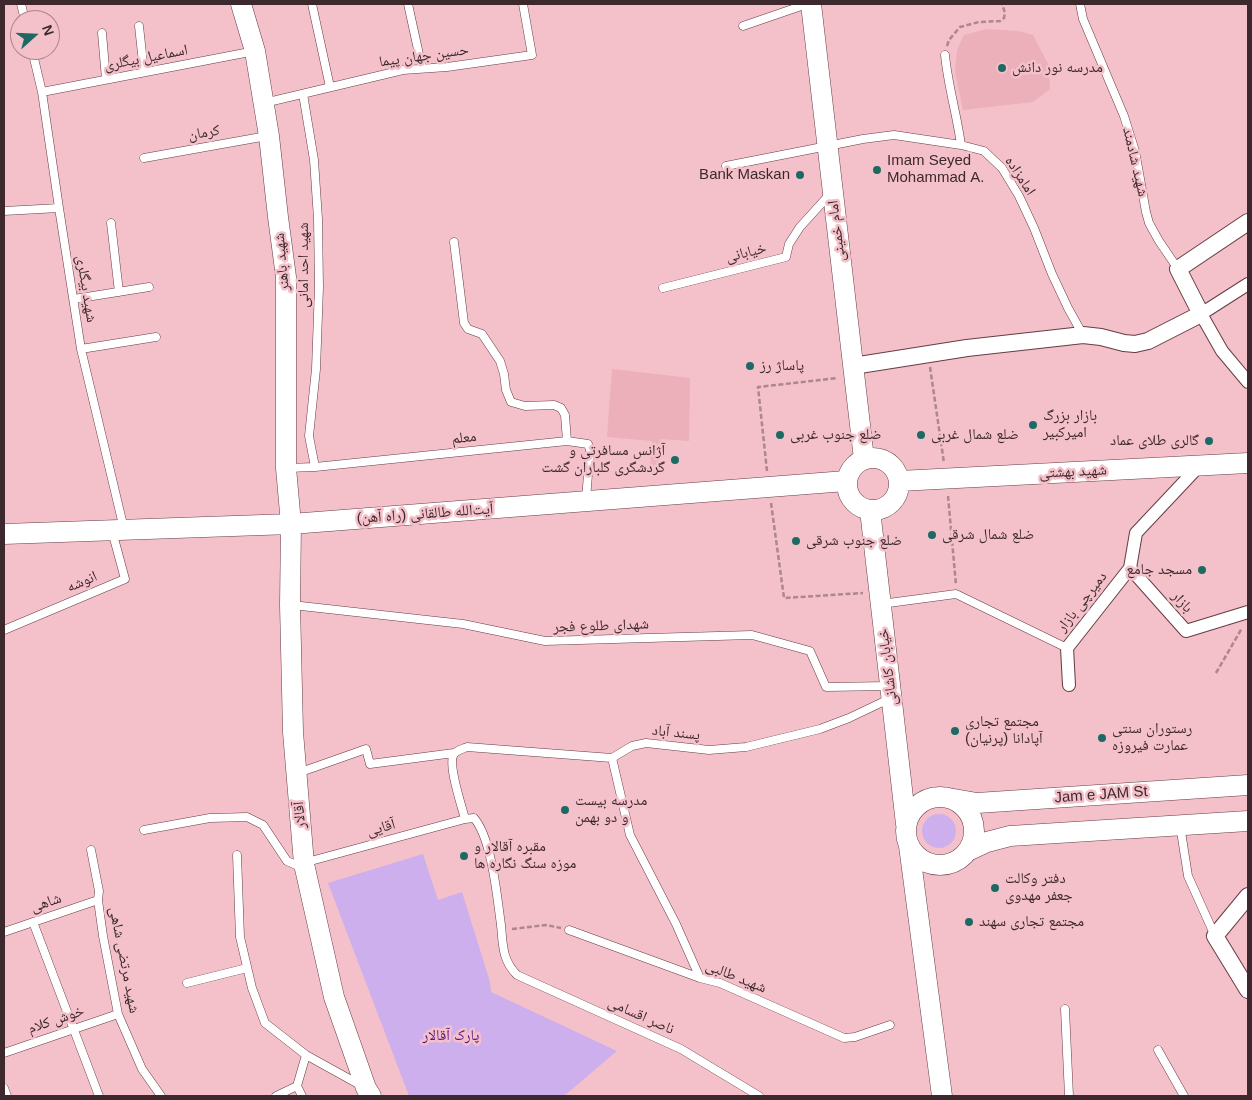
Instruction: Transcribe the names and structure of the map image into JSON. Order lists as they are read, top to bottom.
{
  "streets": {
    "street": [
      "شهید شادمند",
      "امام خمینی",
      "شهید باهنر",
      "شهید بهشتی",
      "(راه آهن) آیت‌الله طالقانی",
      "دمیرچی بازار",
      "بازار",
      "خیابان کاشانی",
      "Jam e JAM St",
      "آقالار"
    ],
    "lane": [
      "حسین جهان پیما",
      "اسماعیل بیگلری",
      "کرمان",
      "امامزاده",
      "خیابانی",
      "شهید احد امانی",
      "شهید بیگلری",
      "معلم",
      "انوشه",
      "شهدای طلوع فجر",
      "پسند آباد",
      "آقایی",
      "شاهی",
      "شهید مرتضی شاهی",
      "شهید طالبی",
      "ناصر اقسامی",
      "خوش کلام"
    ]
  },
  "crossings": [
    ["حسین جهان پیما", "شهید باهنر"],
    ["حسین جهان پیما", "شهید احد امانی"],
    ["اسماعیل بیگلری", "شهید باهنر"],
    ["اسماعیل بیگلری", "شهید بیگلری"],
    ["کرمان", "شهید باهنر"],
    ["امامزاده", "امام خمینی"],
    ["امام خمینی", "خیابانی"],
    ["امام خمینی", "شهید بهشتی"],
    ["امام خمینی", "(راه آهن) آیت‌الله طالقانی"],
    ["امام خمینی", "خیابان کاشانی"],
    ["شهید باهنر", "معلم"],
    ["شهید باهنر", "(راه آهن) آیت‌الله طالقانی"],
    ["شهید باهنر", "آقالار"],
    ["شهید احد امانی", "معلم"],
    ["شهید بیگلری", "(راه آهن) آیت‌الله طالقانی"],
    ["شهید بیگلری", "انوشه"],
    ["معلم", "(راه آهن) آیت‌الله طالقانی"],
    ["شهید بهشتی", "(راه آهن) آیت‌الله طالقانی"],
    ["شهید بهشتی", "دمیرچی بازار"],
    ["شهید بهشتی", "خیابان کاشانی"],
    ["(راه آهن) آیت‌الله طالقانی", "انوشه"],
    ["(راه آهن) آیت‌الله طالقانی", "خیابان کاشانی"],
    ["(راه آهن) آیت‌الله طالقانی", "آقالار"],
    ["دمیرچی بازار", "بازار"],
    ["شهدای طلوع فجر", "خیابان کاشانی"],
    ["شهدای طلوع فجر", "پسند آباد"],
    ["شهدای طلوع فجر", "آقالار"],
    ["خیابان کاشانی", "پسند آباد"],
    ["خیابان کاشانی", "Jam e JAM St"],
    ["آقالار", "آقایی"],
    ["شاهی", "شهید مرتضی شاهی"],
    ["شهید مرتضی شاهی", "خوش کلام"]
  ],
  "parks": ["پارک آقالار"],
  "places": [
    "مدرسه نور دانش",
    "Imam Seyed Mohammad A.",
    "Bank Maskan",
    "پاساژ رز",
    "بازار بزرگ امیرکبیر",
    "ضلع جنوب غربی",
    "ضلع شمال غربی",
    "گالری طلای عماد",
    "آژانس مسافرتی و گردشگری گلباران گشت",
    "ضلع شمال شرقی",
    "ضلع جنوب شرقی",
    "مسجد جامع",
    "مجتمع تجاری آپادانا (پرنیان)",
    "رستوران سنتی عمارت فیروزه",
    "مدرسه بیست و دو بهمن",
    "مقبره آقالار و موزه سنگ نگاره ها",
    "دفتر وکالت جعفر مهدوی",
    "مجتمع تجاری سهند"
  ],
  "north": "right"
}
